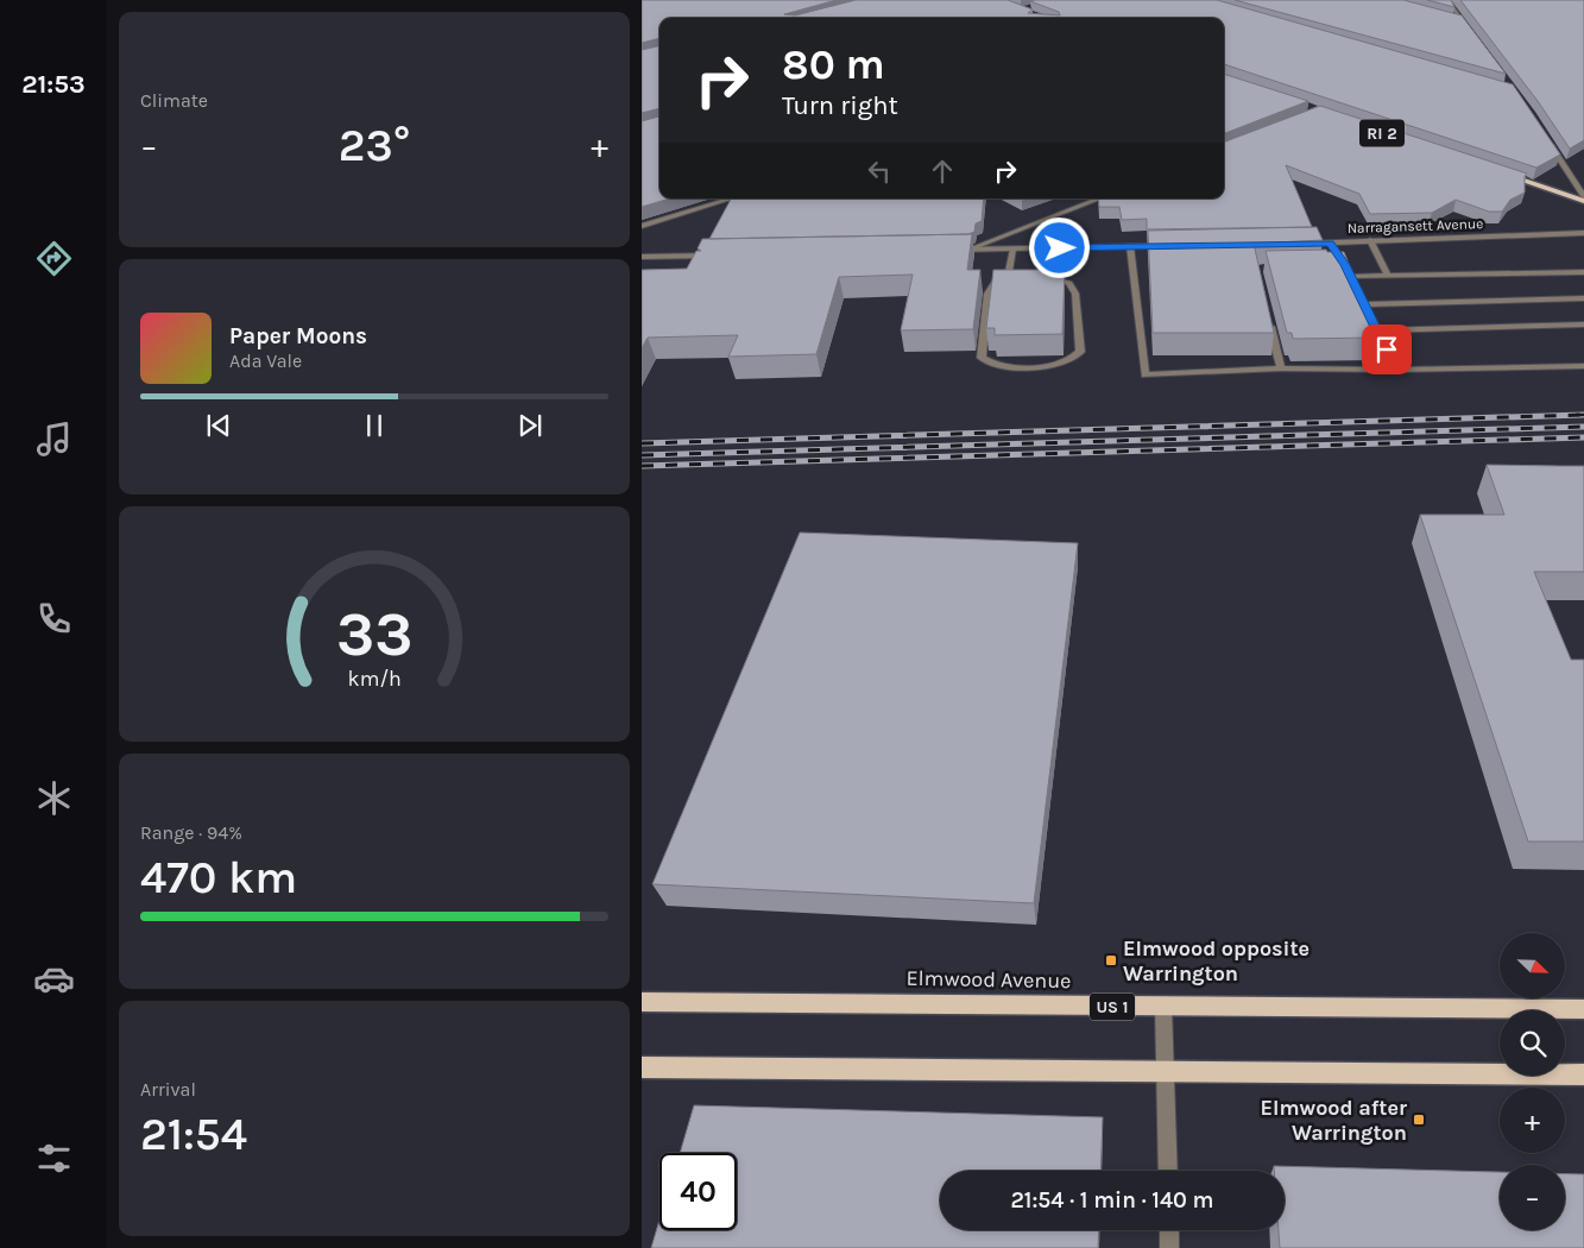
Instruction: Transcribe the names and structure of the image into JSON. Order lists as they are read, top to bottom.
{
  "streets": {
    "main road": ["Elmwood Avenue", "US 1"],
    "street": ["Narragansett Avenue"]
  },
  "places": {
    "transit": ["Elmwood opposite Warrington", "Elmwood after Warrington"]
  },
  "north": "bottom right",
  "page": {
    "tabs": "21:53",
    "tile": [
      "Climate",
      ["Range · 94%", "470 km"],
      ["Arrival", "21:54"]
    ],
    "turn": ["80 m", "Turn right"],
    "heat": ["−", "23°", "+"],
    "song": ["Paper Moons", "Ada Vale"],
    "map_buttons": ["+", "−"],
    "limit": "40",
    "trip": "21:54 · 1 min · 140 m",
    "gauge": ["33", "km/h"]
  }
}
